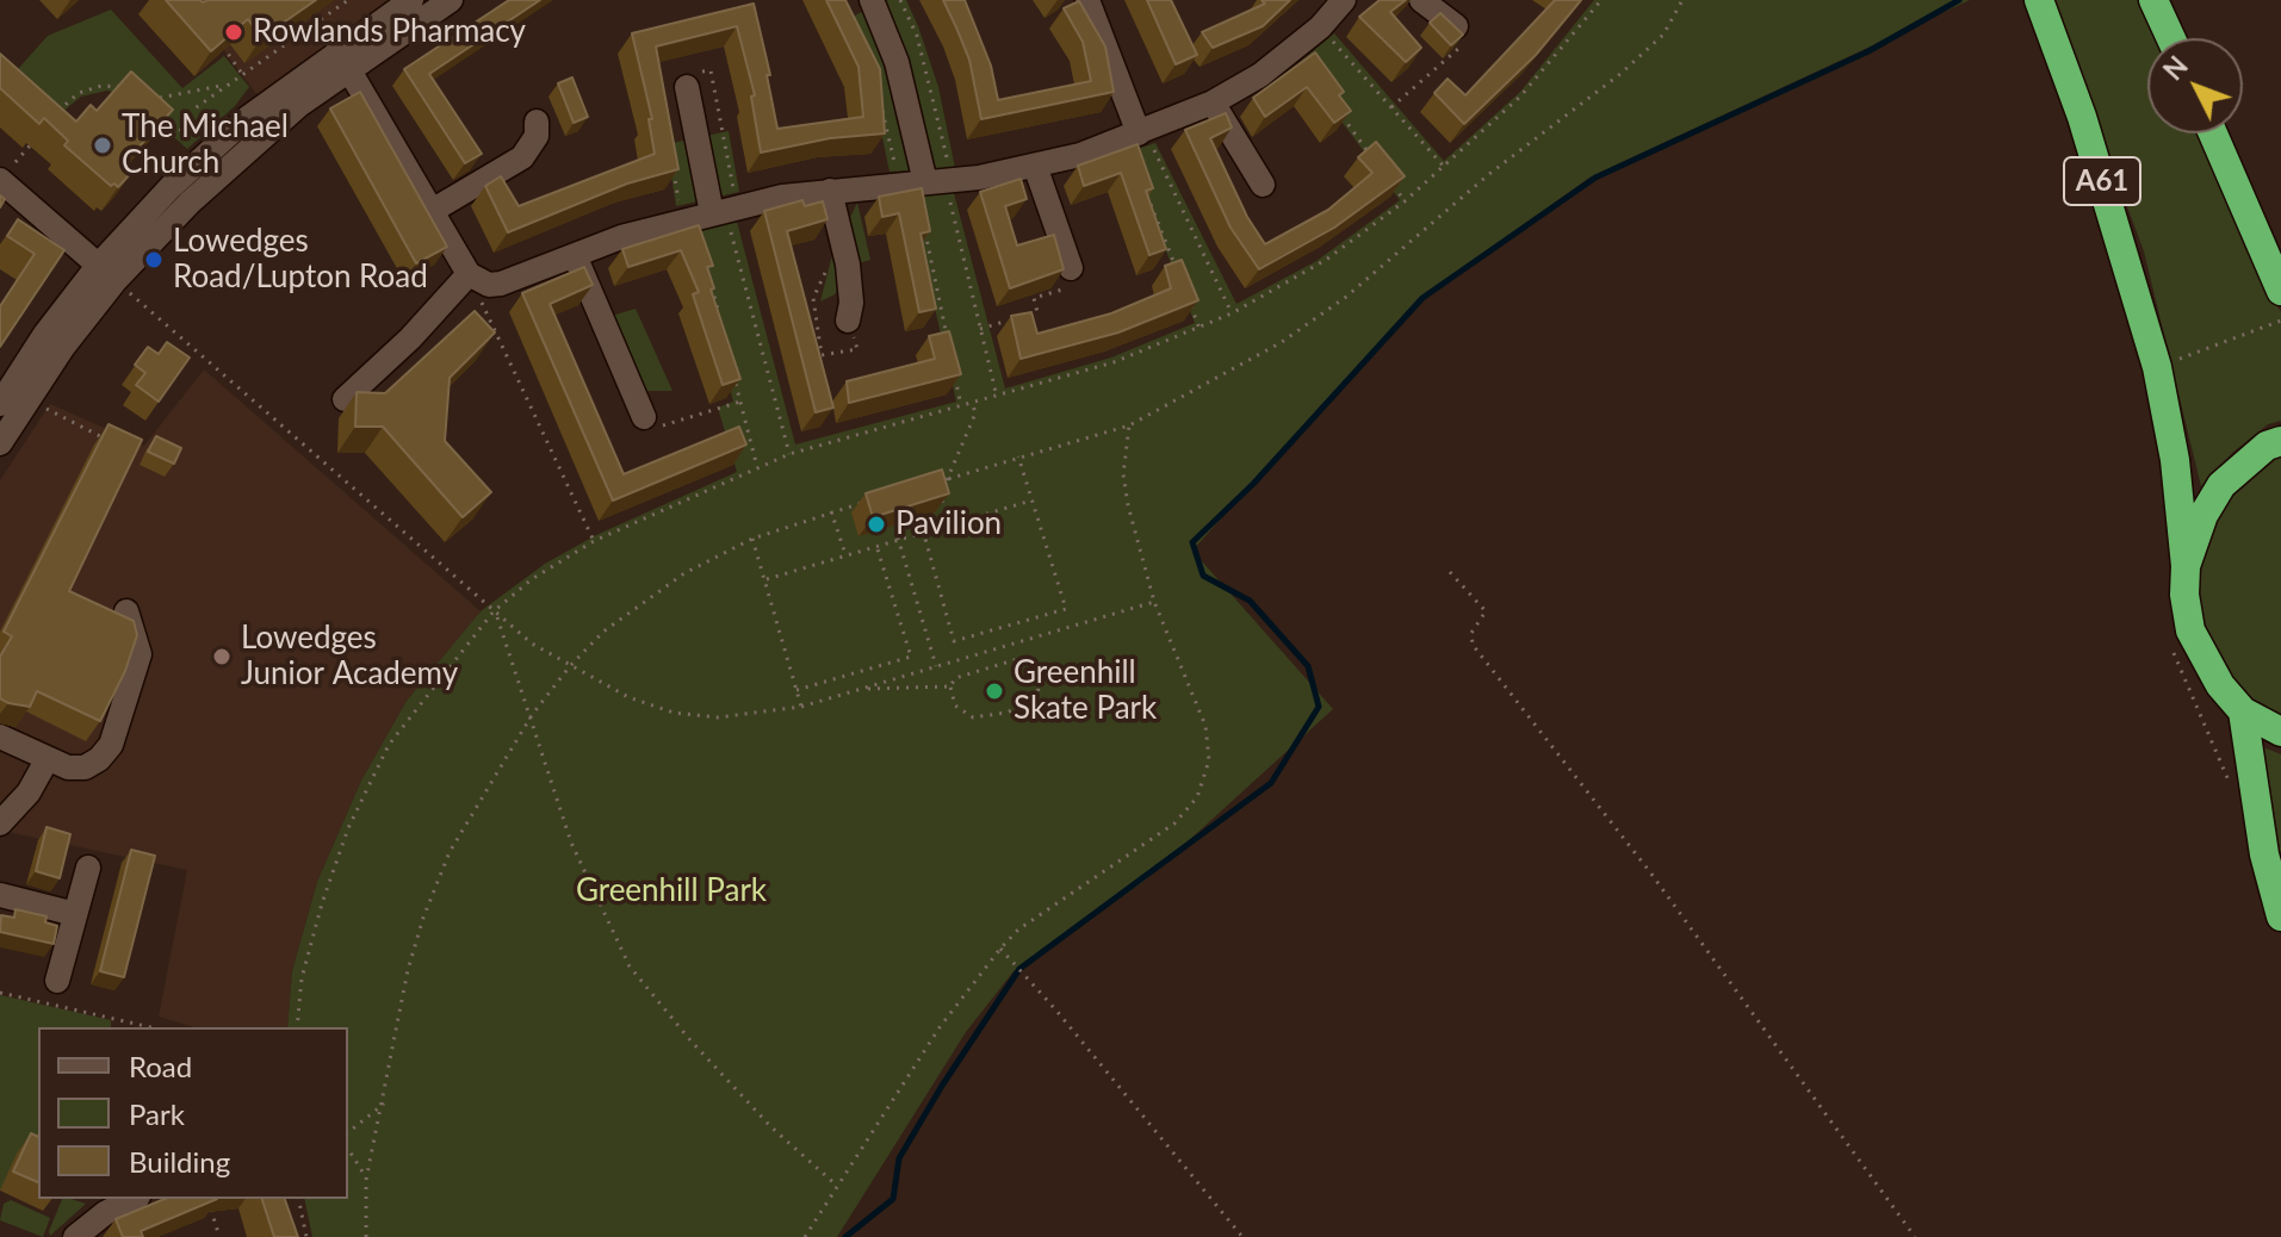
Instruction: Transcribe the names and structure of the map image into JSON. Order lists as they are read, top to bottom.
{
  "streets": {
    "highway": ["A61"]
  },
  "parks": ["Greenhill Park"],
  "places": [
    "Rowlands Pharmacy",
    "The Michael Church",
    "Lowedges Road/Lupton Road",
    "Pavilion",
    "Lowedges Junior Academy",
    "Greenhill Skate Park"
  ],
  "legend": ["Road", "Park", "Building"],
  "north": "top left"
}
